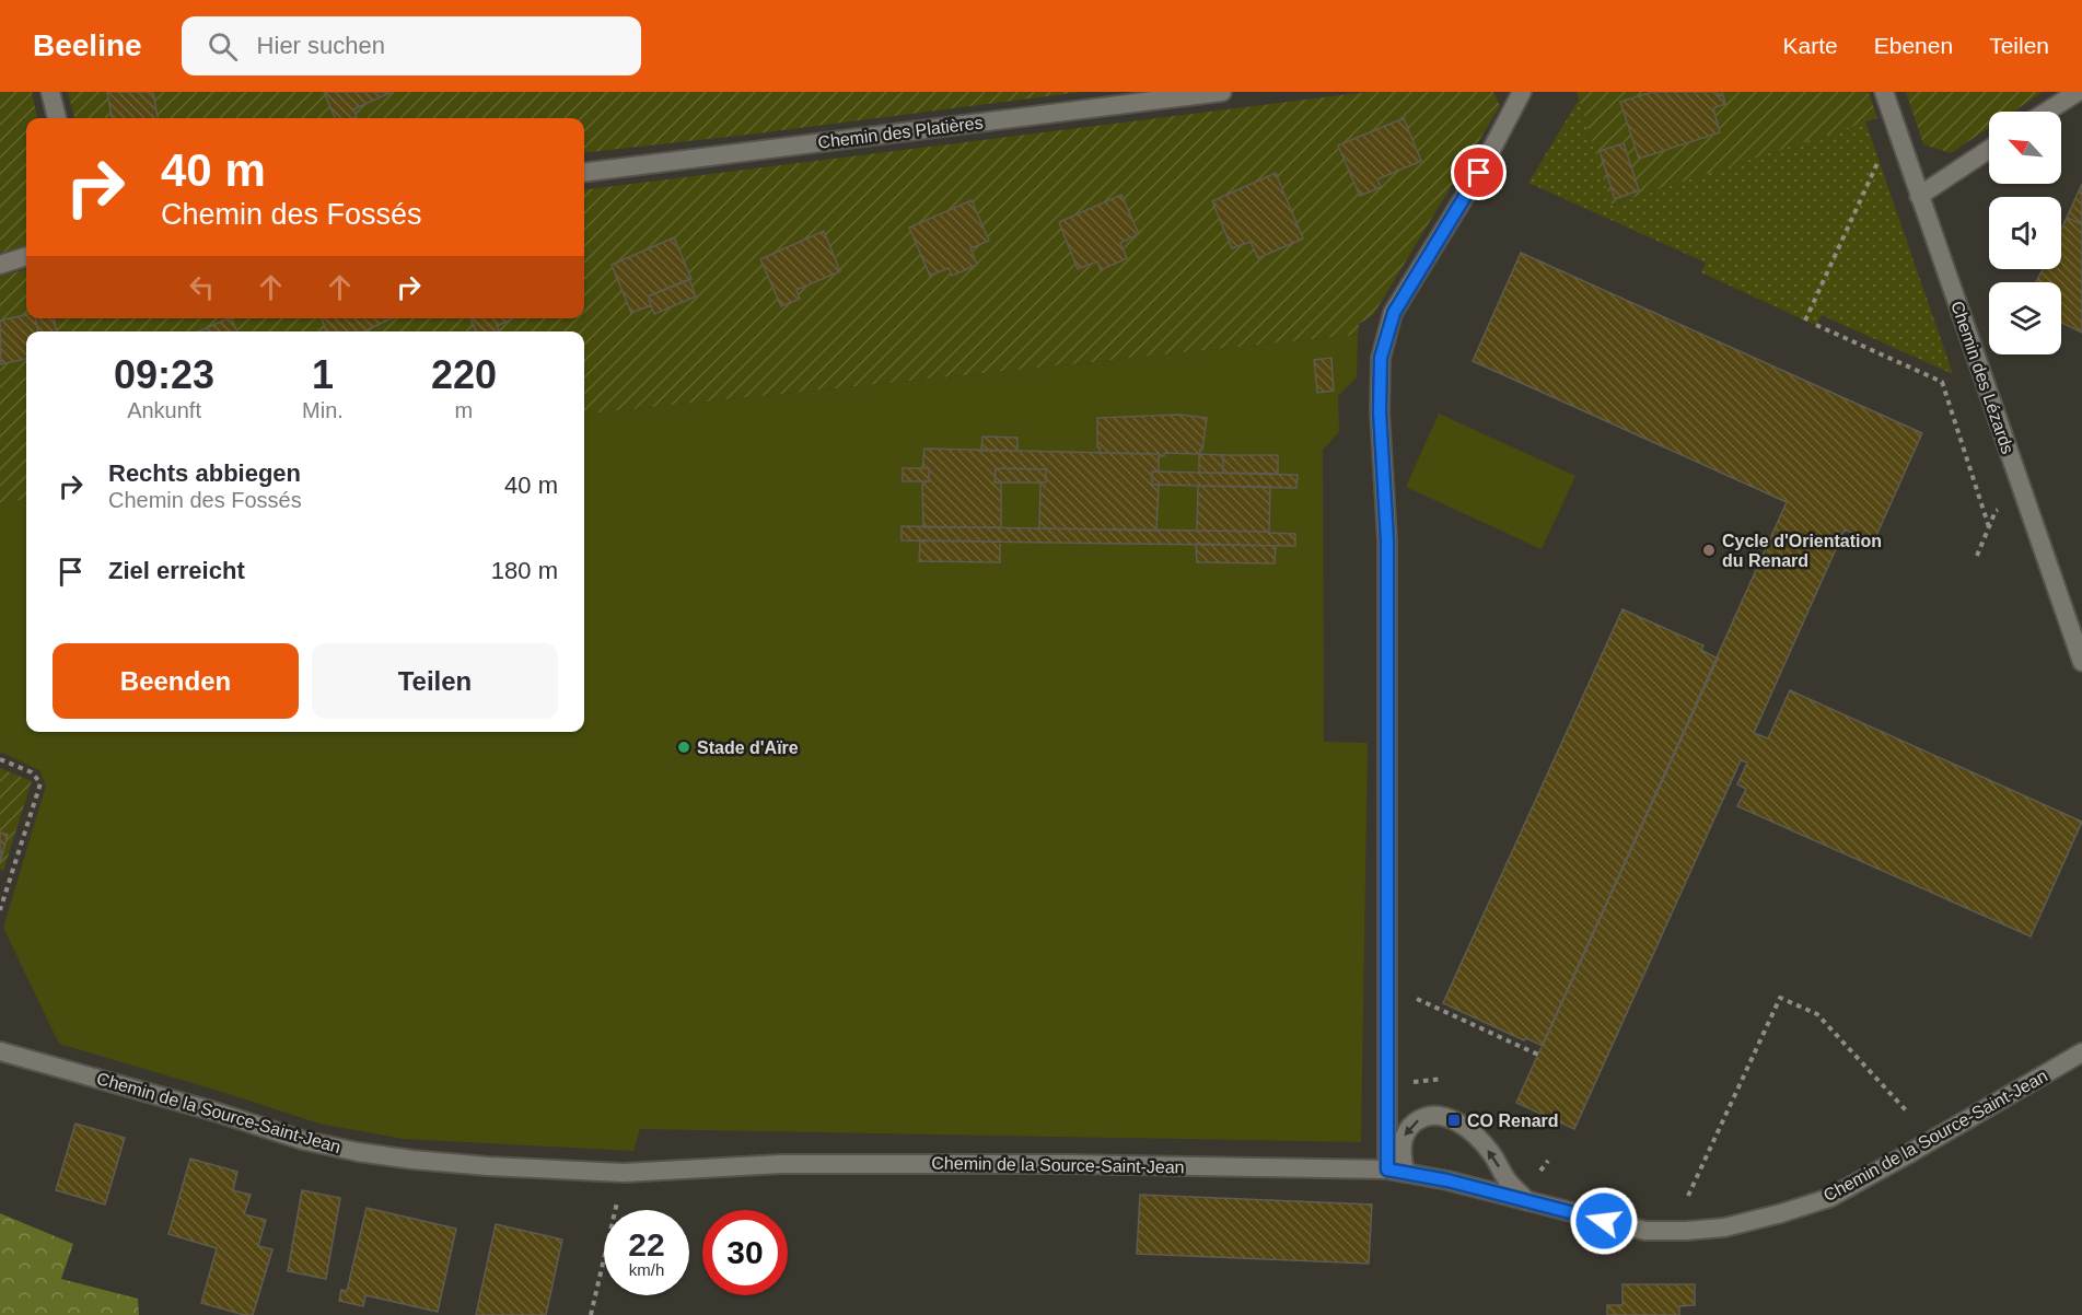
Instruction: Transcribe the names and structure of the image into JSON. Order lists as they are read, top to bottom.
{
  "streets": {
    "street": ["Chemin des Platières", "Chemin des Lézards", "Chemin de la Source-Saint-Jean"]
  },
  "places": {
    "other": ["Cycle d'Orientation du Renard", "Stade d'Aïre"],
    "transit": ["CO Renard"]
  },
  "north": "top left",
  "page": {
    "header": "Beeline",
    "search": "Hier suchen",
    "nav": ["Karte", "Ebenen", "Teilen"],
    "turn": ["40 m", "Chemin des Fossés"],
    "eta": [
      "09:23",
      "Ankunft",
      "1",
      "Min.",
      "220",
      "m"
    ],
    "list": [
      {
        "name": "Rechts abbiegen",
        "note": "Chemin des Fossés",
        "value": "40 m"
      },
      {
        "name": "Ziel erreicht",
        "value": "180 m"
      }
    ],
    "buttons": ["Beenden", "Teilen"],
    "speed": "22 km/h",
    "limit": "30"
  }
}
